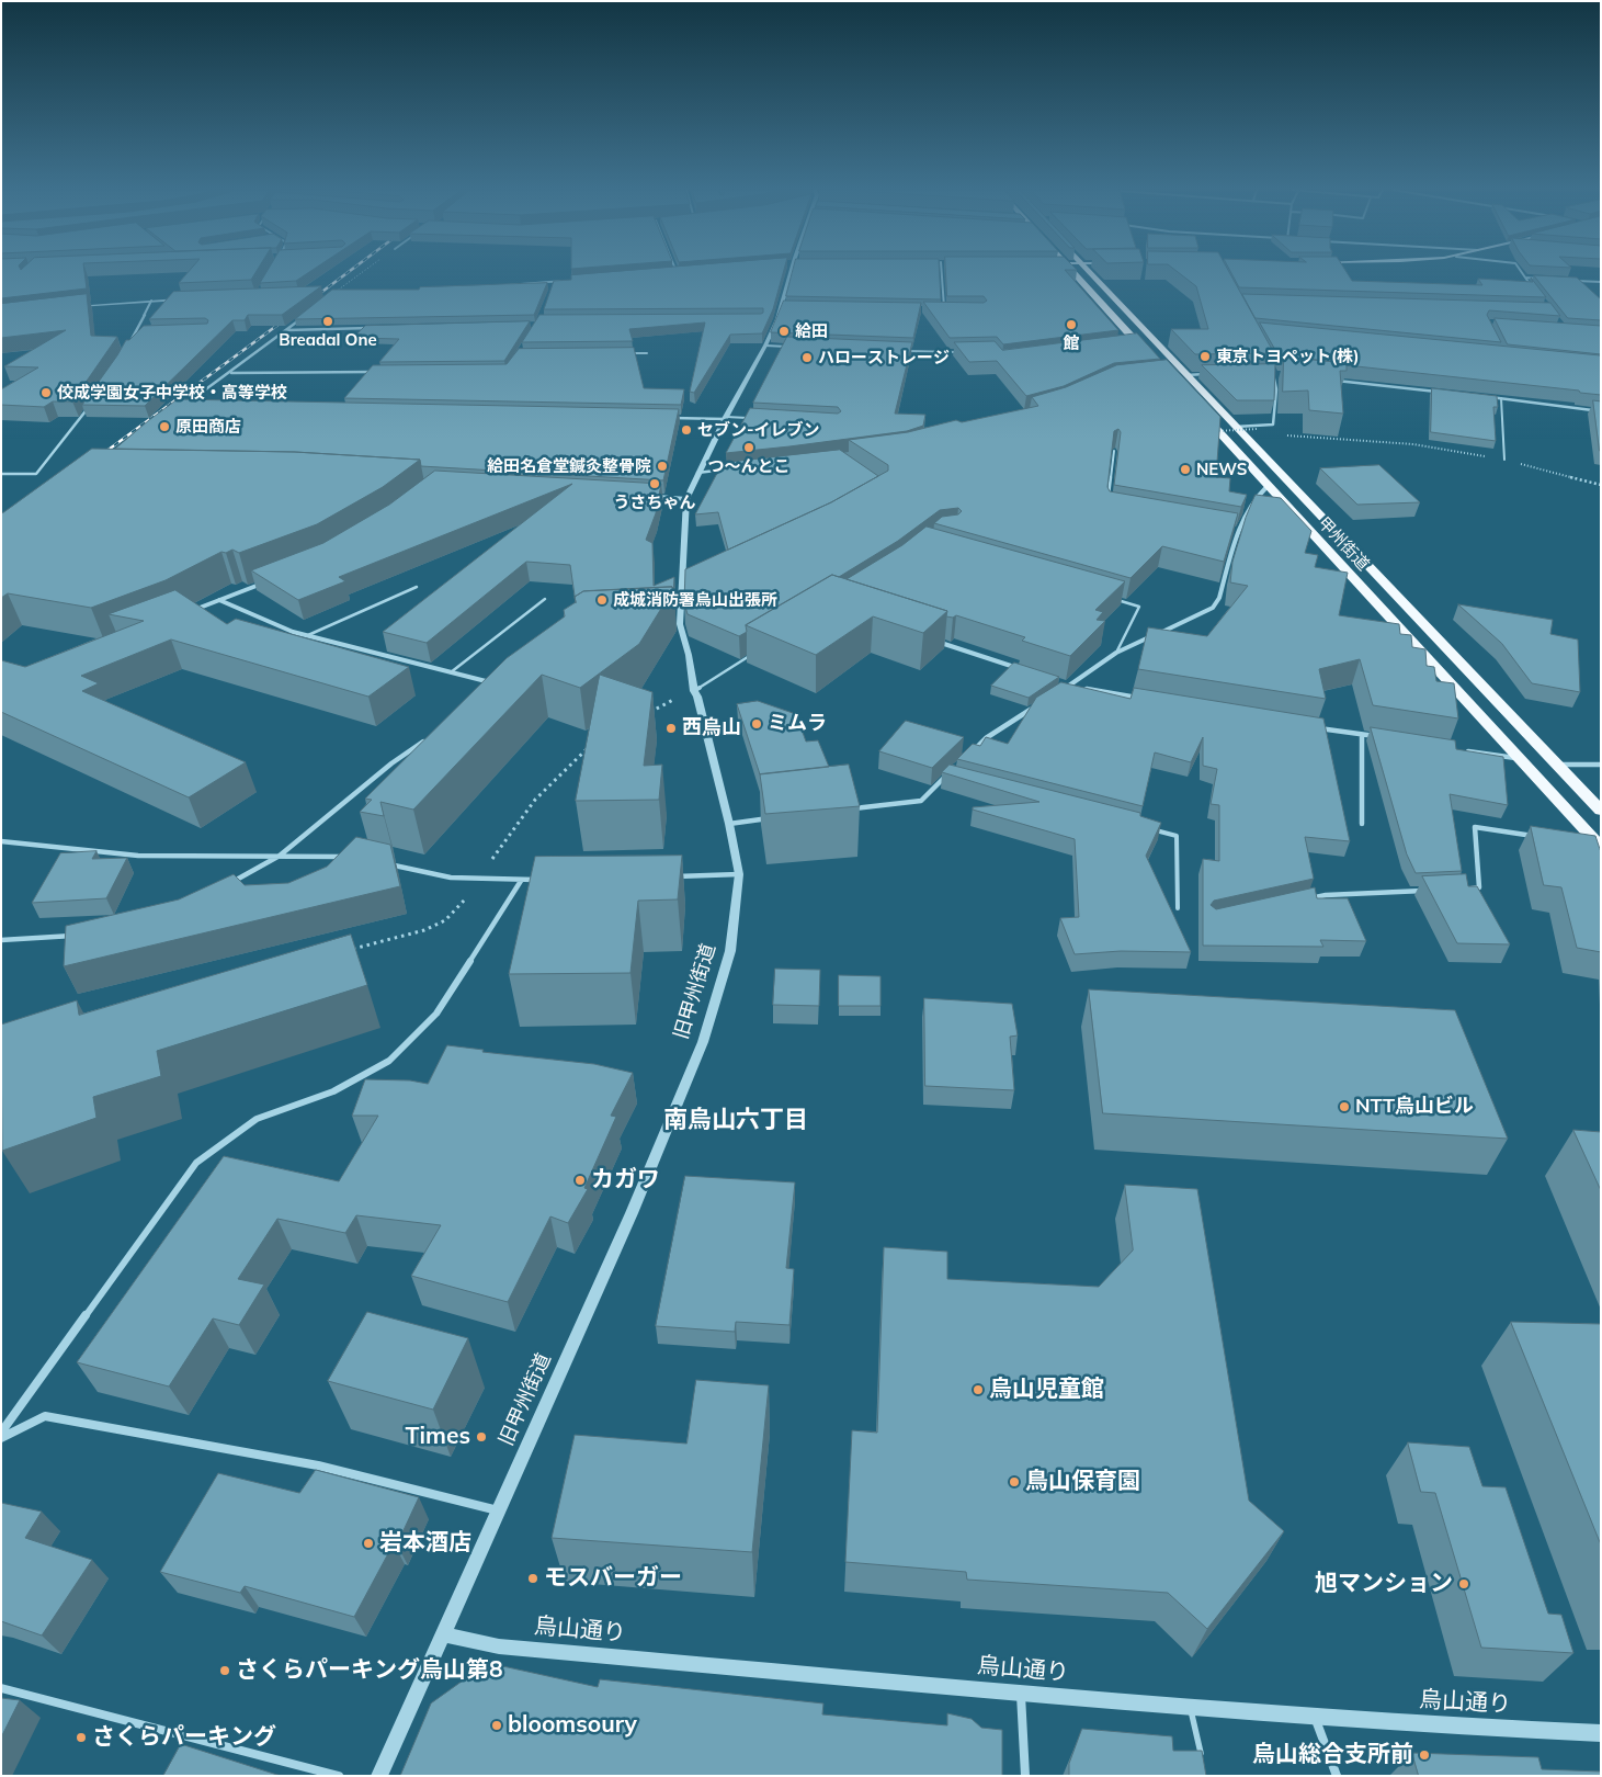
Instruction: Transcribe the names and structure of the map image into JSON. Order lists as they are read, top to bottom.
{
  "streets": {
    "highway": ["甲州街道"],
    "street": ["旧甲州街道", "烏山通り"]
  },
  "crossings": [
    ["旧甲州街道", "烏山通り"]
  ],
  "districts": ["南烏山六丁目"],
  "places": [
    "Breadal One",
    "館",
    "給田",
    "東京トヨペット(株)",
    "ハローストレージ",
    "佼成学園女子中学校・高等学校",
    "原田商店",
    "セブン-イレブン",
    "つ～んとこ",
    "給田名倉堂鍼灸整骨院",
    "NEWS",
    "うさちゃん",
    "成城消防署烏山出張所",
    "ミムラ",
    "西烏山",
    "NTT烏山ビル",
    "カガワ",
    "烏山児童館",
    "Times",
    "鳥山保育園",
    "岩本酒店",
    "モスバーガー",
    "旭マンション",
    "さくらパーキング烏山第8",
    "bloomsoury",
    "さくらパーキング",
    "烏山総合支所前"
  ]
}
